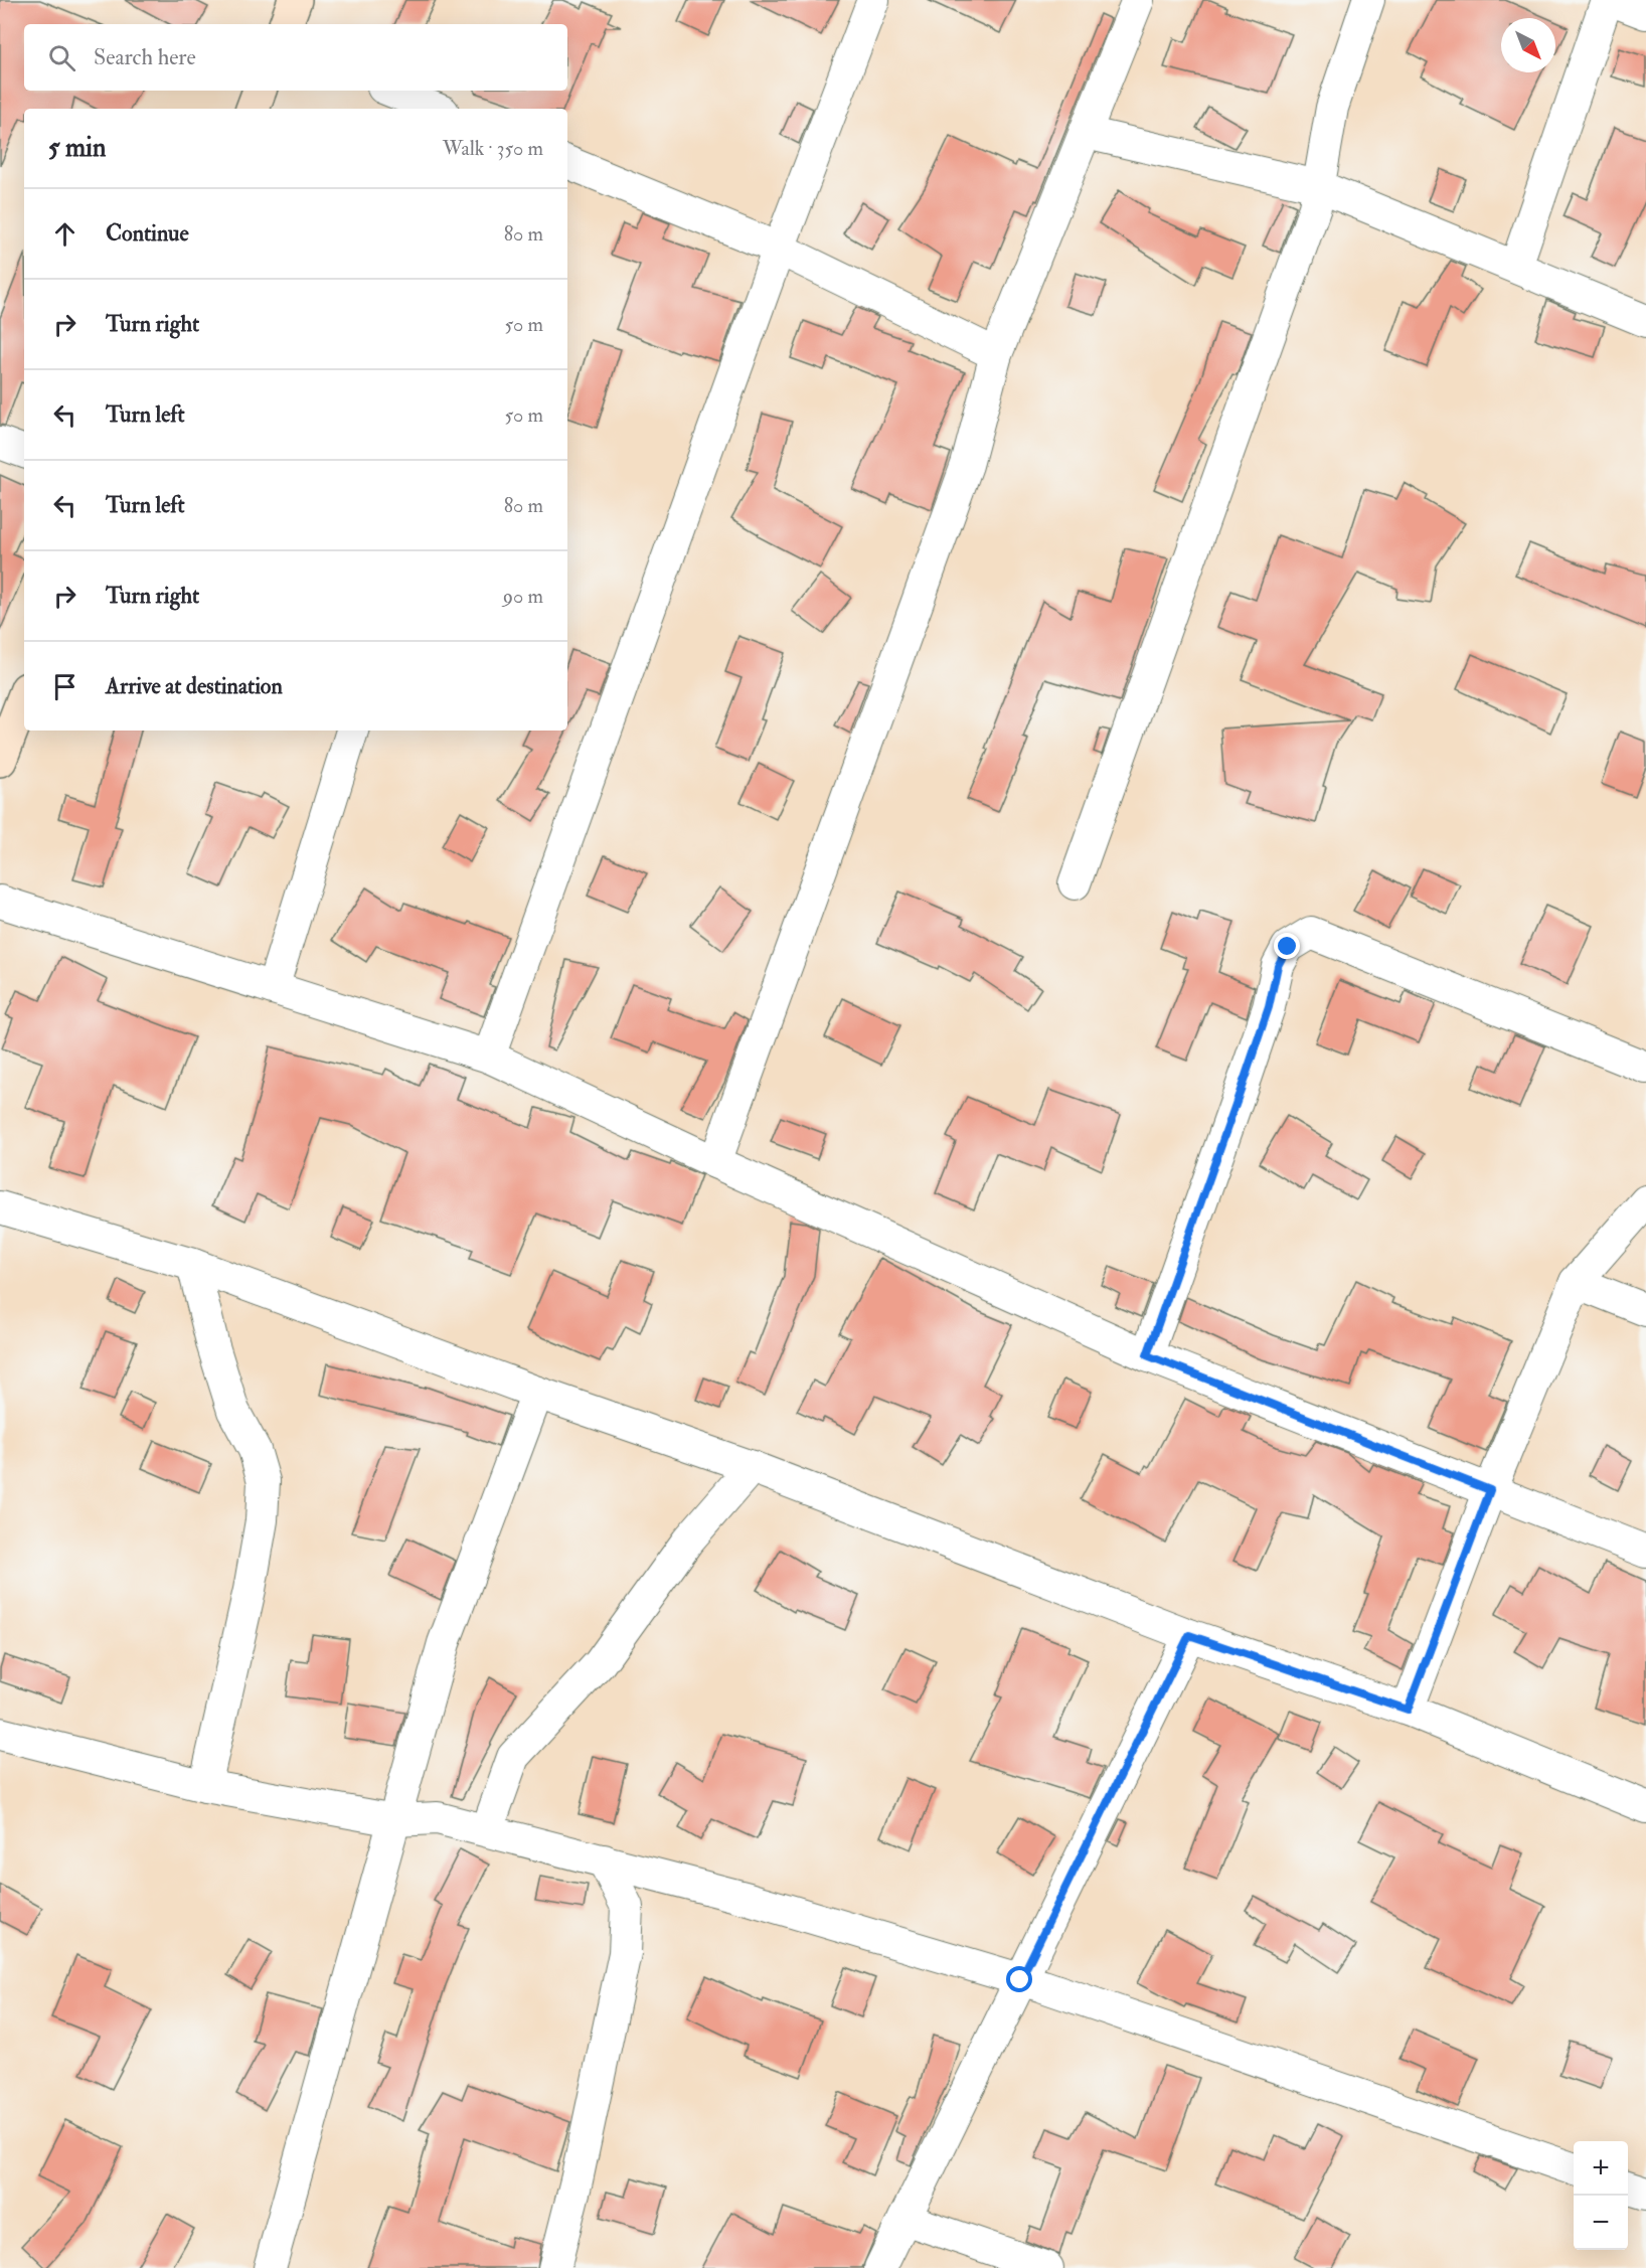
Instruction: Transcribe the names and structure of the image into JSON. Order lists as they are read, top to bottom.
{
  "north": "bottom right",
  "page": {
    "search": "Search here",
    "heading": ["5 min", "Walk · 350 m"],
    "list": [
      ["Continue", "80 m"],
      ["Turn right", "50 m"],
      ["Turn left", "50 m"],
      ["Turn left", "80 m"],
      ["Turn right", "90 m"],
      "Arrive at destination"
    ],
    "map_buttons": ["+", "−"]
  }
}
